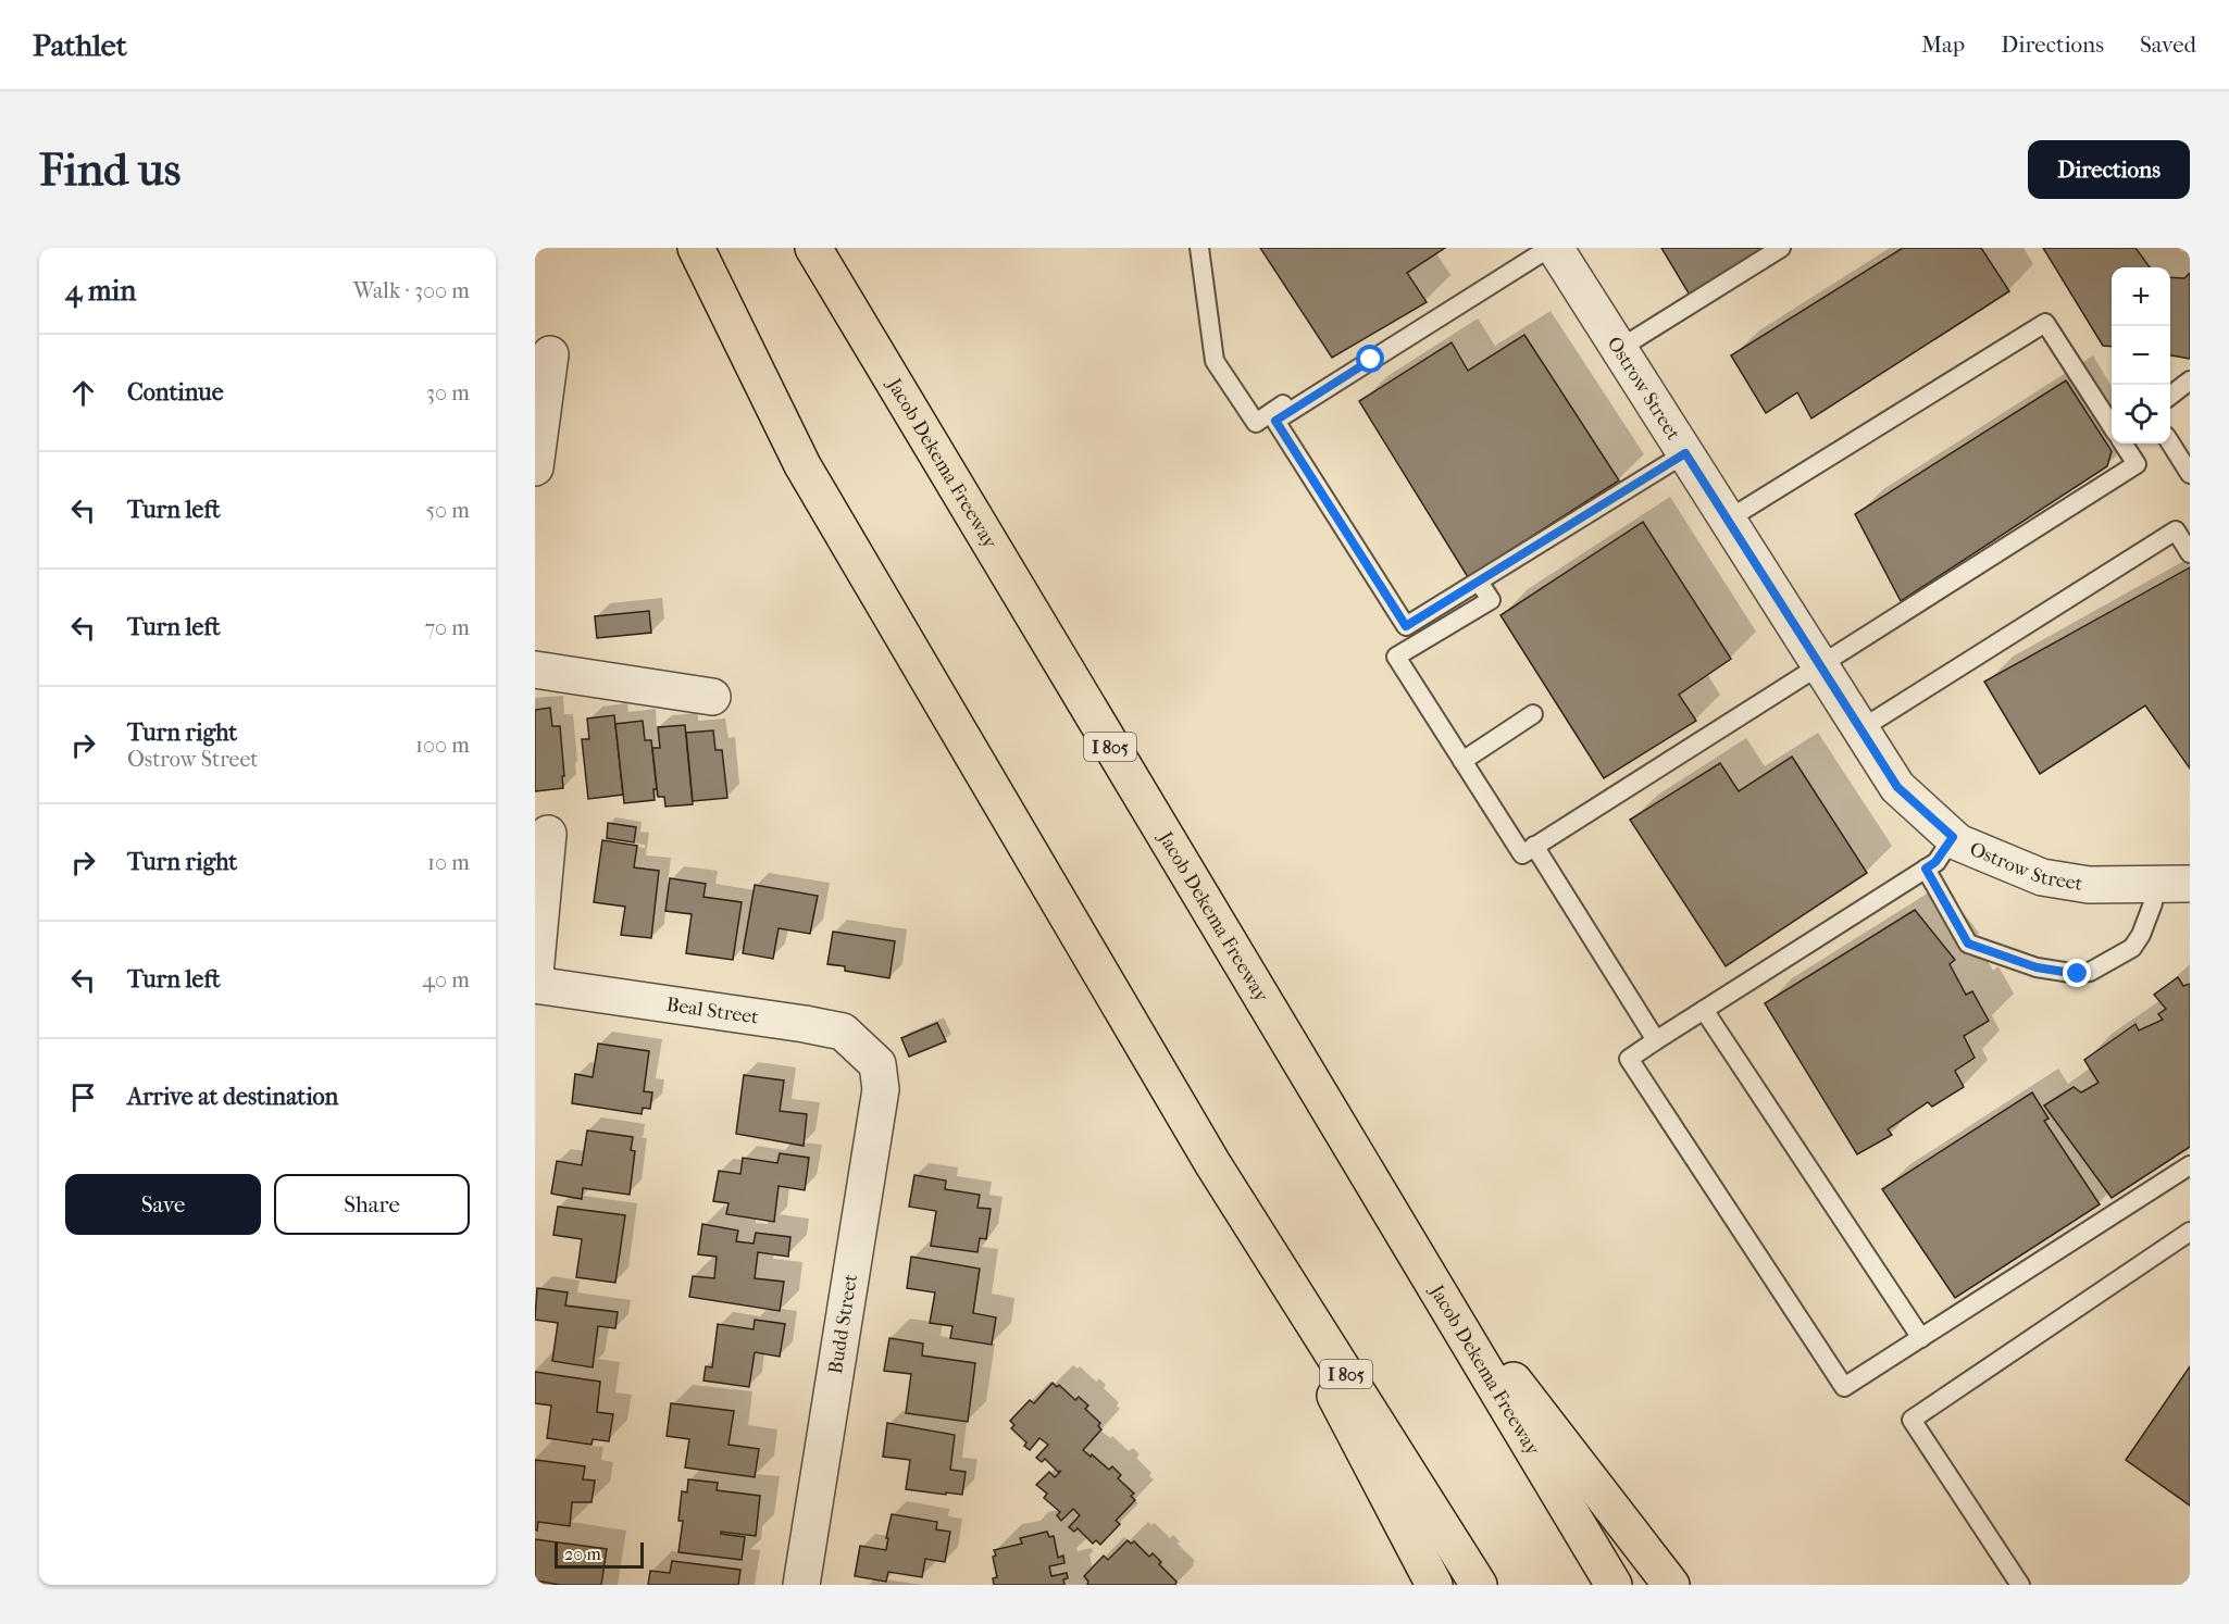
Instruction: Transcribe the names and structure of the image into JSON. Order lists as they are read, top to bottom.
{
  "streets": {
    "highway": ["Jacob Dekema Freeway", "I 805"],
    "street": ["Ostrow Street", "Beal Street", "Budd Street"]
  },
  "crossings": [
    ["Beal Street", "Budd Street"]
  ],
  "scale_bar": "20 m",
  "page": {
    "header": "Pathlet",
    "nav": ["Map", "Directions", "Saved"],
    "buttons": [
      "Directions",
      ["Save", "Share"]
    ],
    "title": "Find us",
    "heading": ["4 min", "Walk · 300 m"],
    "map_buttons": ["+", "−"],
    "list": [
      ["Continue", "30 m"],
      ["Turn left", "50 m"],
      ["Turn left", "70 m"],
      ["Turn right", "Ostrow Street", "100 m"],
      ["Turn right", "10 m"],
      ["Turn left", "40 m"],
      "Arrive at destination"
    ],
    "scale": "20 m"
  }
}
